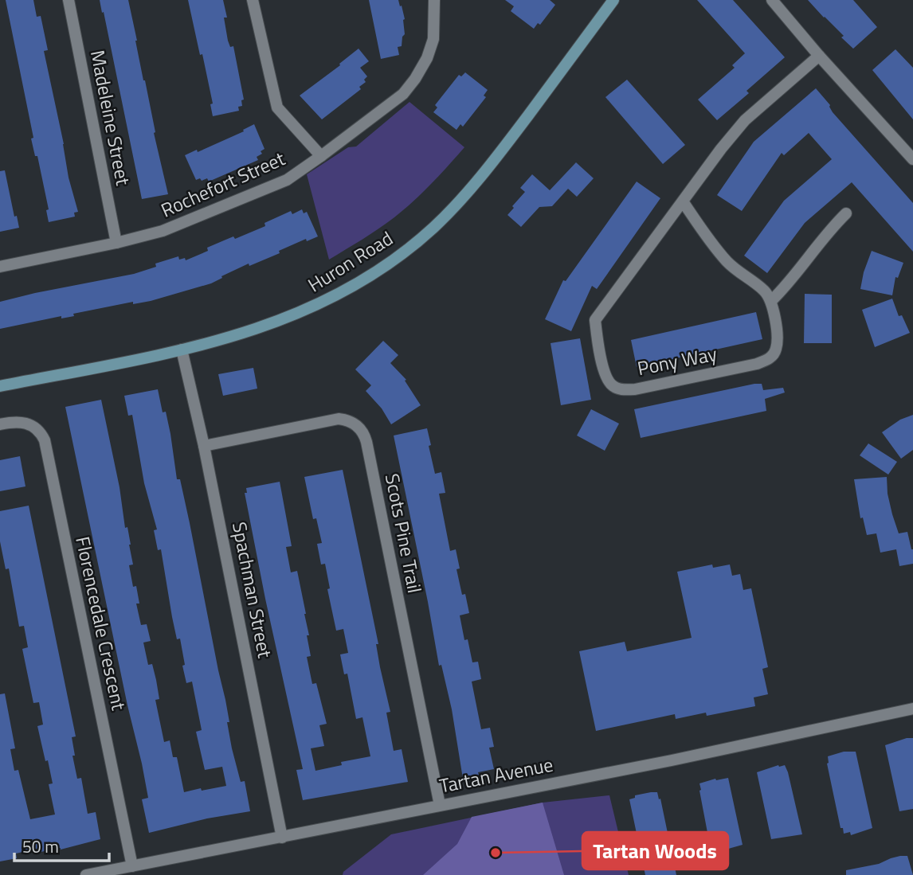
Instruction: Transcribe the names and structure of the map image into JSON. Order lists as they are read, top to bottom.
{
  "streets": {
    "main road": ["Huron Road"],
    "street": [
      "Madeleine Street",
      "Rochefort Street",
      "Pony Way",
      "Scots Pine Trail",
      "Spachman Street",
      "Florencedale Crescent",
      "Tartan Avenue"
    ]
  },
  "crossings": [
    ["Madeleine Street", "Rochefort Street"],
    ["Huron Road", "Spachman Street"],
    ["Scots Pine Trail", "Spachman Street"],
    ["Scots Pine Trail", "Tartan Avenue"],
    ["Spachman Street", "Tartan Avenue"],
    ["Florencedale Crescent", "Tartan Avenue"]
  ],
  "places": ["Tartan Woods"],
  "scale_bar": "50 m"
}
